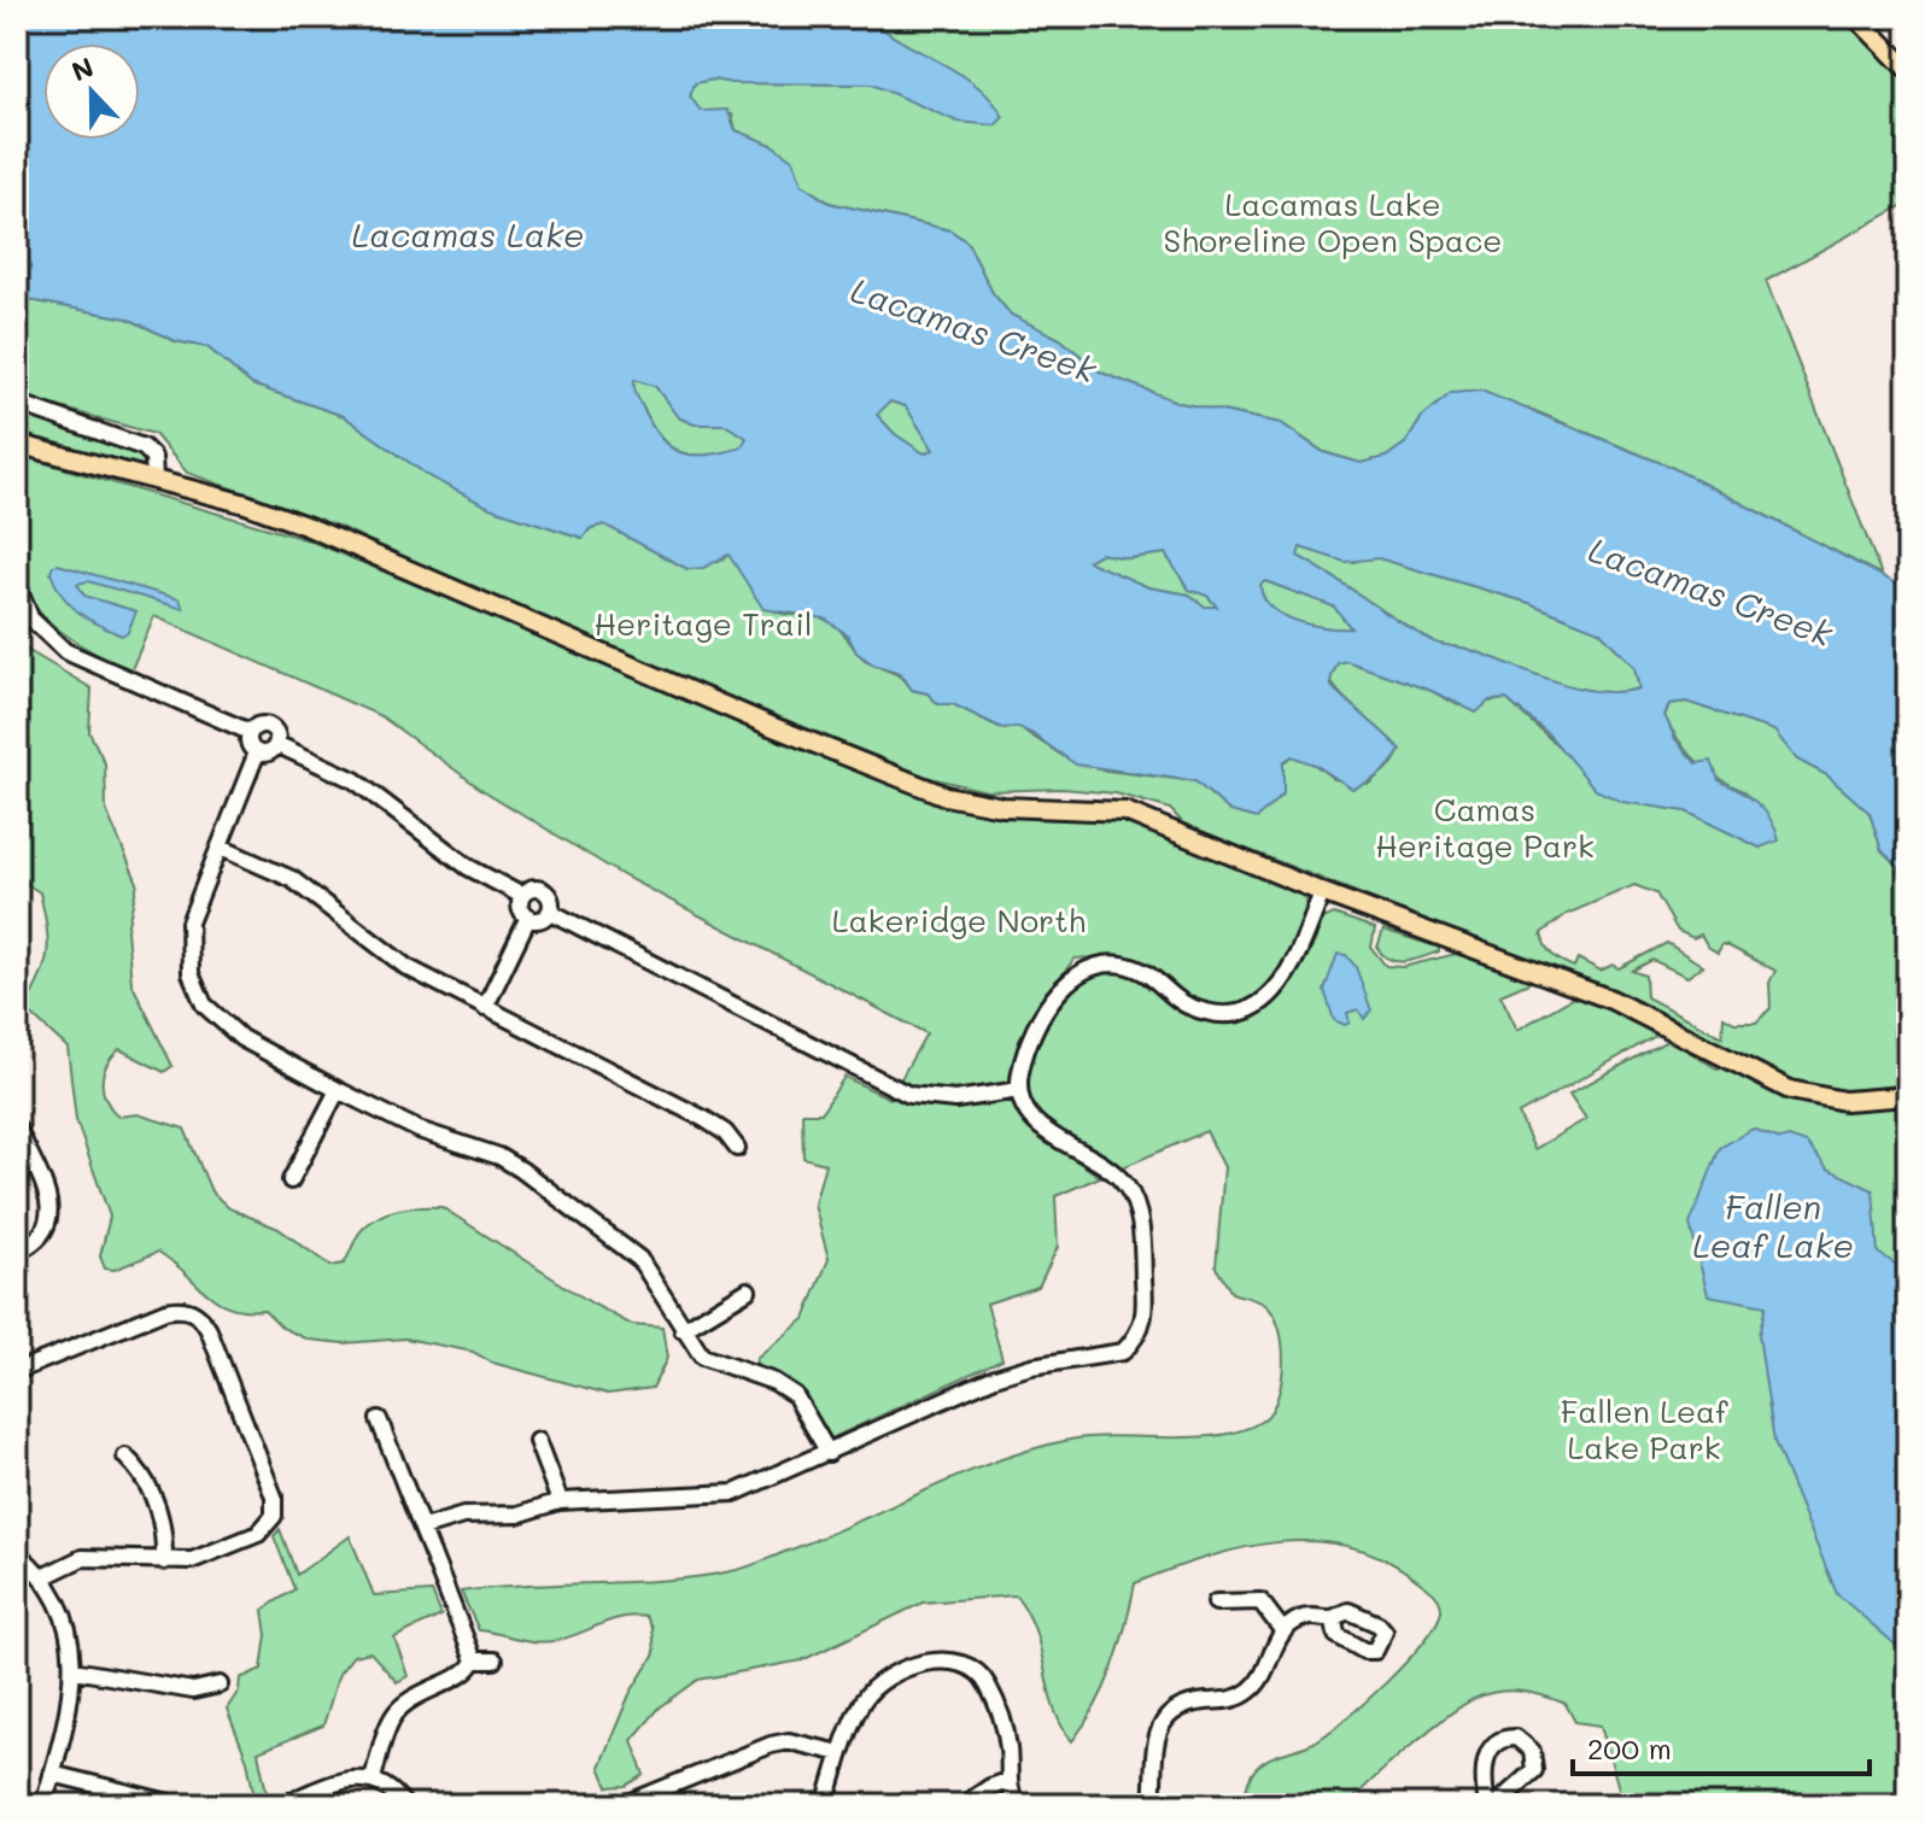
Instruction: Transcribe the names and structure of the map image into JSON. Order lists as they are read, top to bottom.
{
  "water": ["Lacamas Lake", "Lacamas Creek", "Fallen Leaf Lake"],
  "parks": [
    "Lacamas Lake Shoreline Open Space",
    "Heritage Trail",
    "Camas Heritage Park",
    "Lakeridge North",
    "Fallen Leaf Lake Park"
  ],
  "scale_bar": "200 m",
  "north": "top"
}
